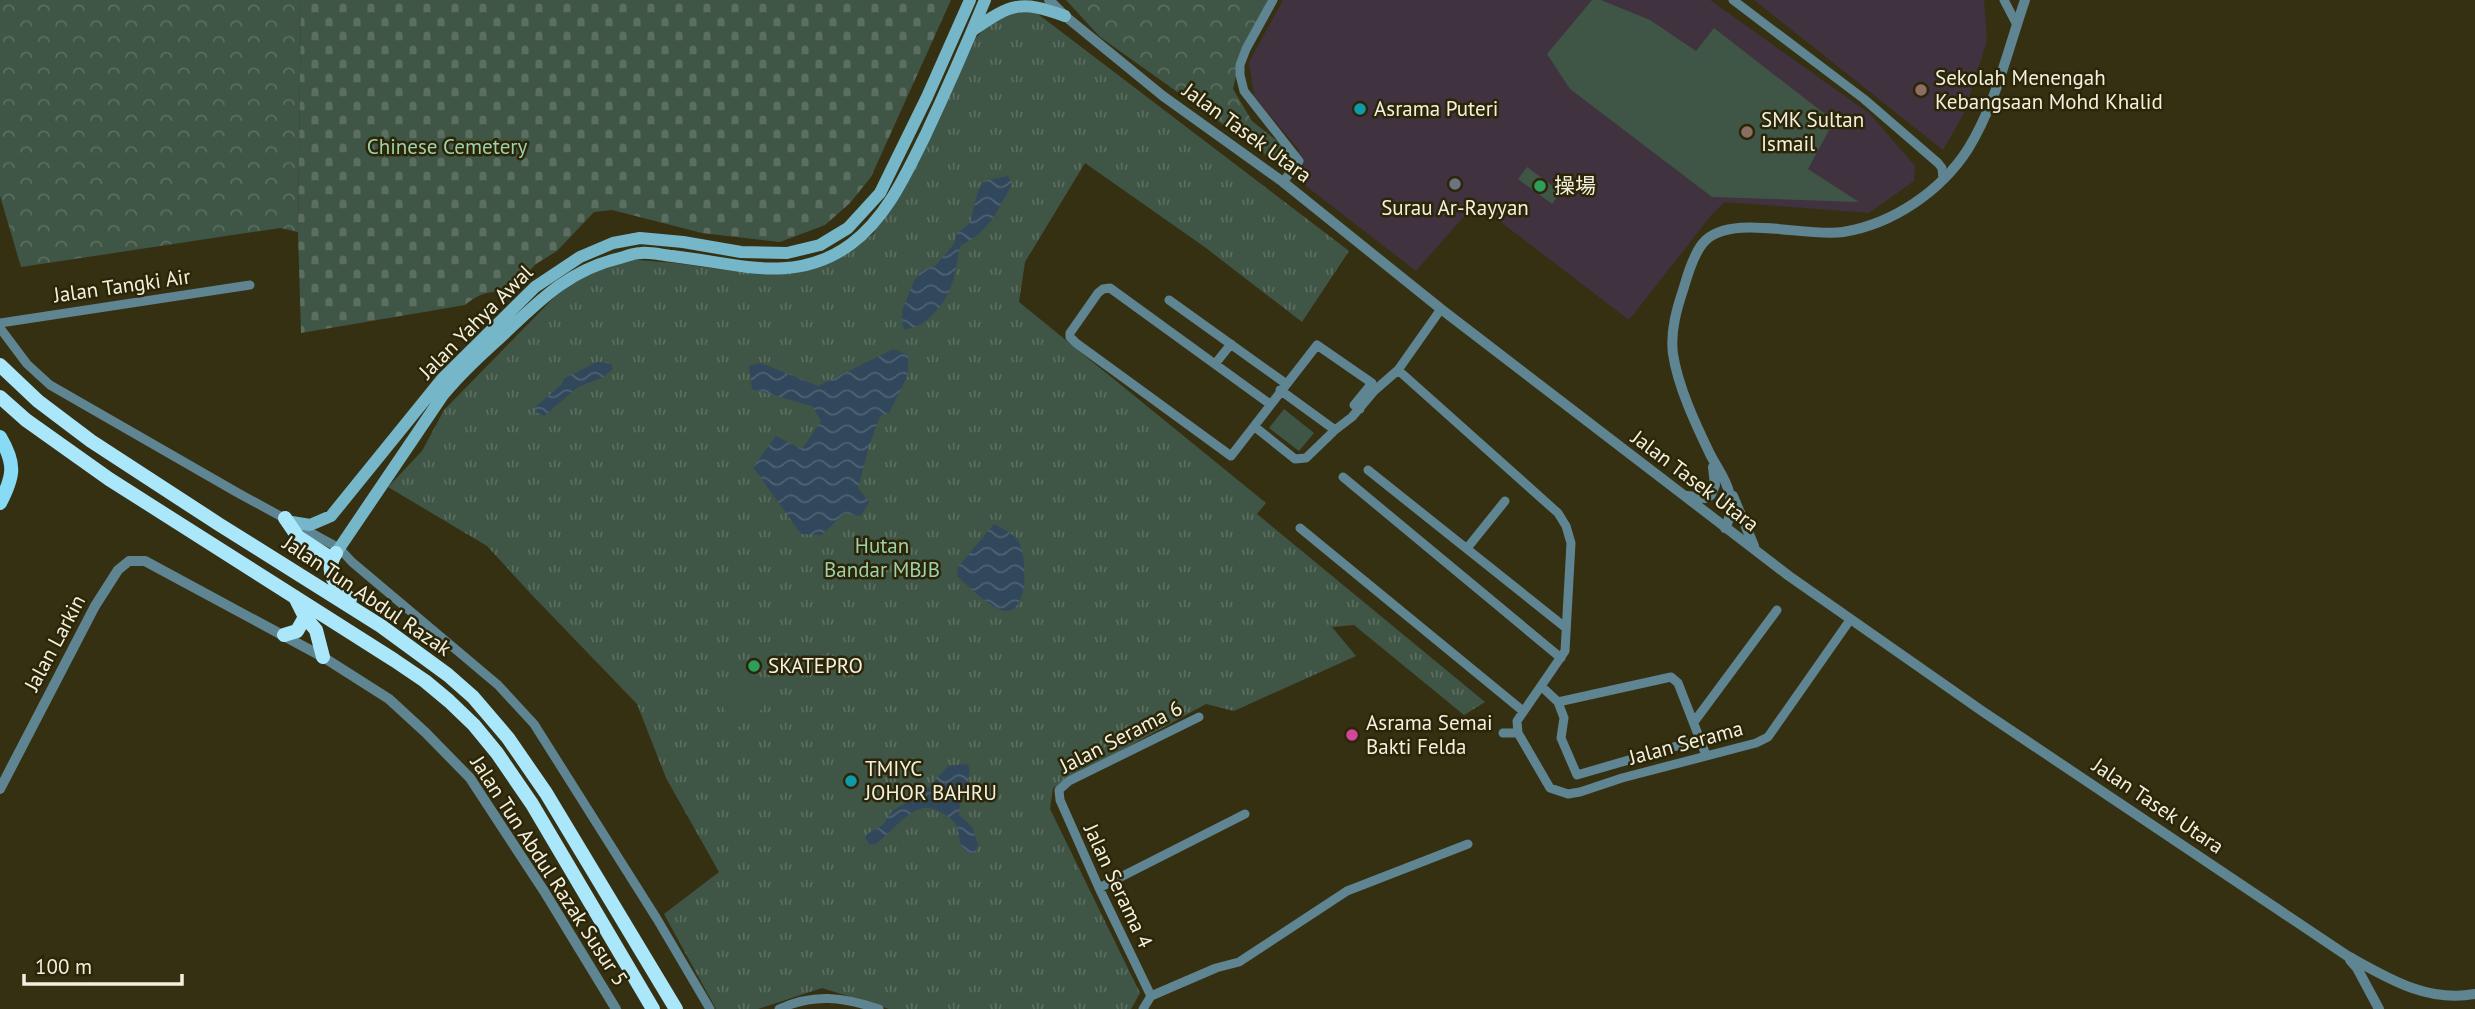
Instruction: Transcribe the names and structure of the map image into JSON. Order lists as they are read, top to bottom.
{
  "streets": {
    "highway": ["Jalan Tun Abdul Razak"],
    "main road": ["Jalan Yahya Awal"],
    "street": [
      "Jalan Tasek Utara",
      "Jalan Tangki Air",
      "Jalan Larkin",
      "Jalan Serama 6",
      "Jalan Serama",
      "Jalan Tun Abdul Razak Susur 5",
      "Jalan Serama 4"
    ]
  },
  "crossings": [
    ["Jalan Tasek Utara", "Jalan Serama"],
    ["Jalan Larkin", "Jalan Tun Abdul Razak Susur 5"],
    ["Jalan Serama 6", "Jalan Serama 4"]
  ],
  "parks": ["Chinese Cemetery", "Hutan Bandar MBJB"],
  "places": [
    "Sekolah Menengah Kebangsaan Mohd Khalid",
    "Asrama Puteri",
    "SMK Sultan Ismail",
    "Surau Ar-Rayyan",
    "操場",
    "SKATEPRO",
    "Asrama Semai Bakti Felda",
    "TMIYC JOHOR BAHRU"
  ],
  "scale_bar": "100 m"
}
